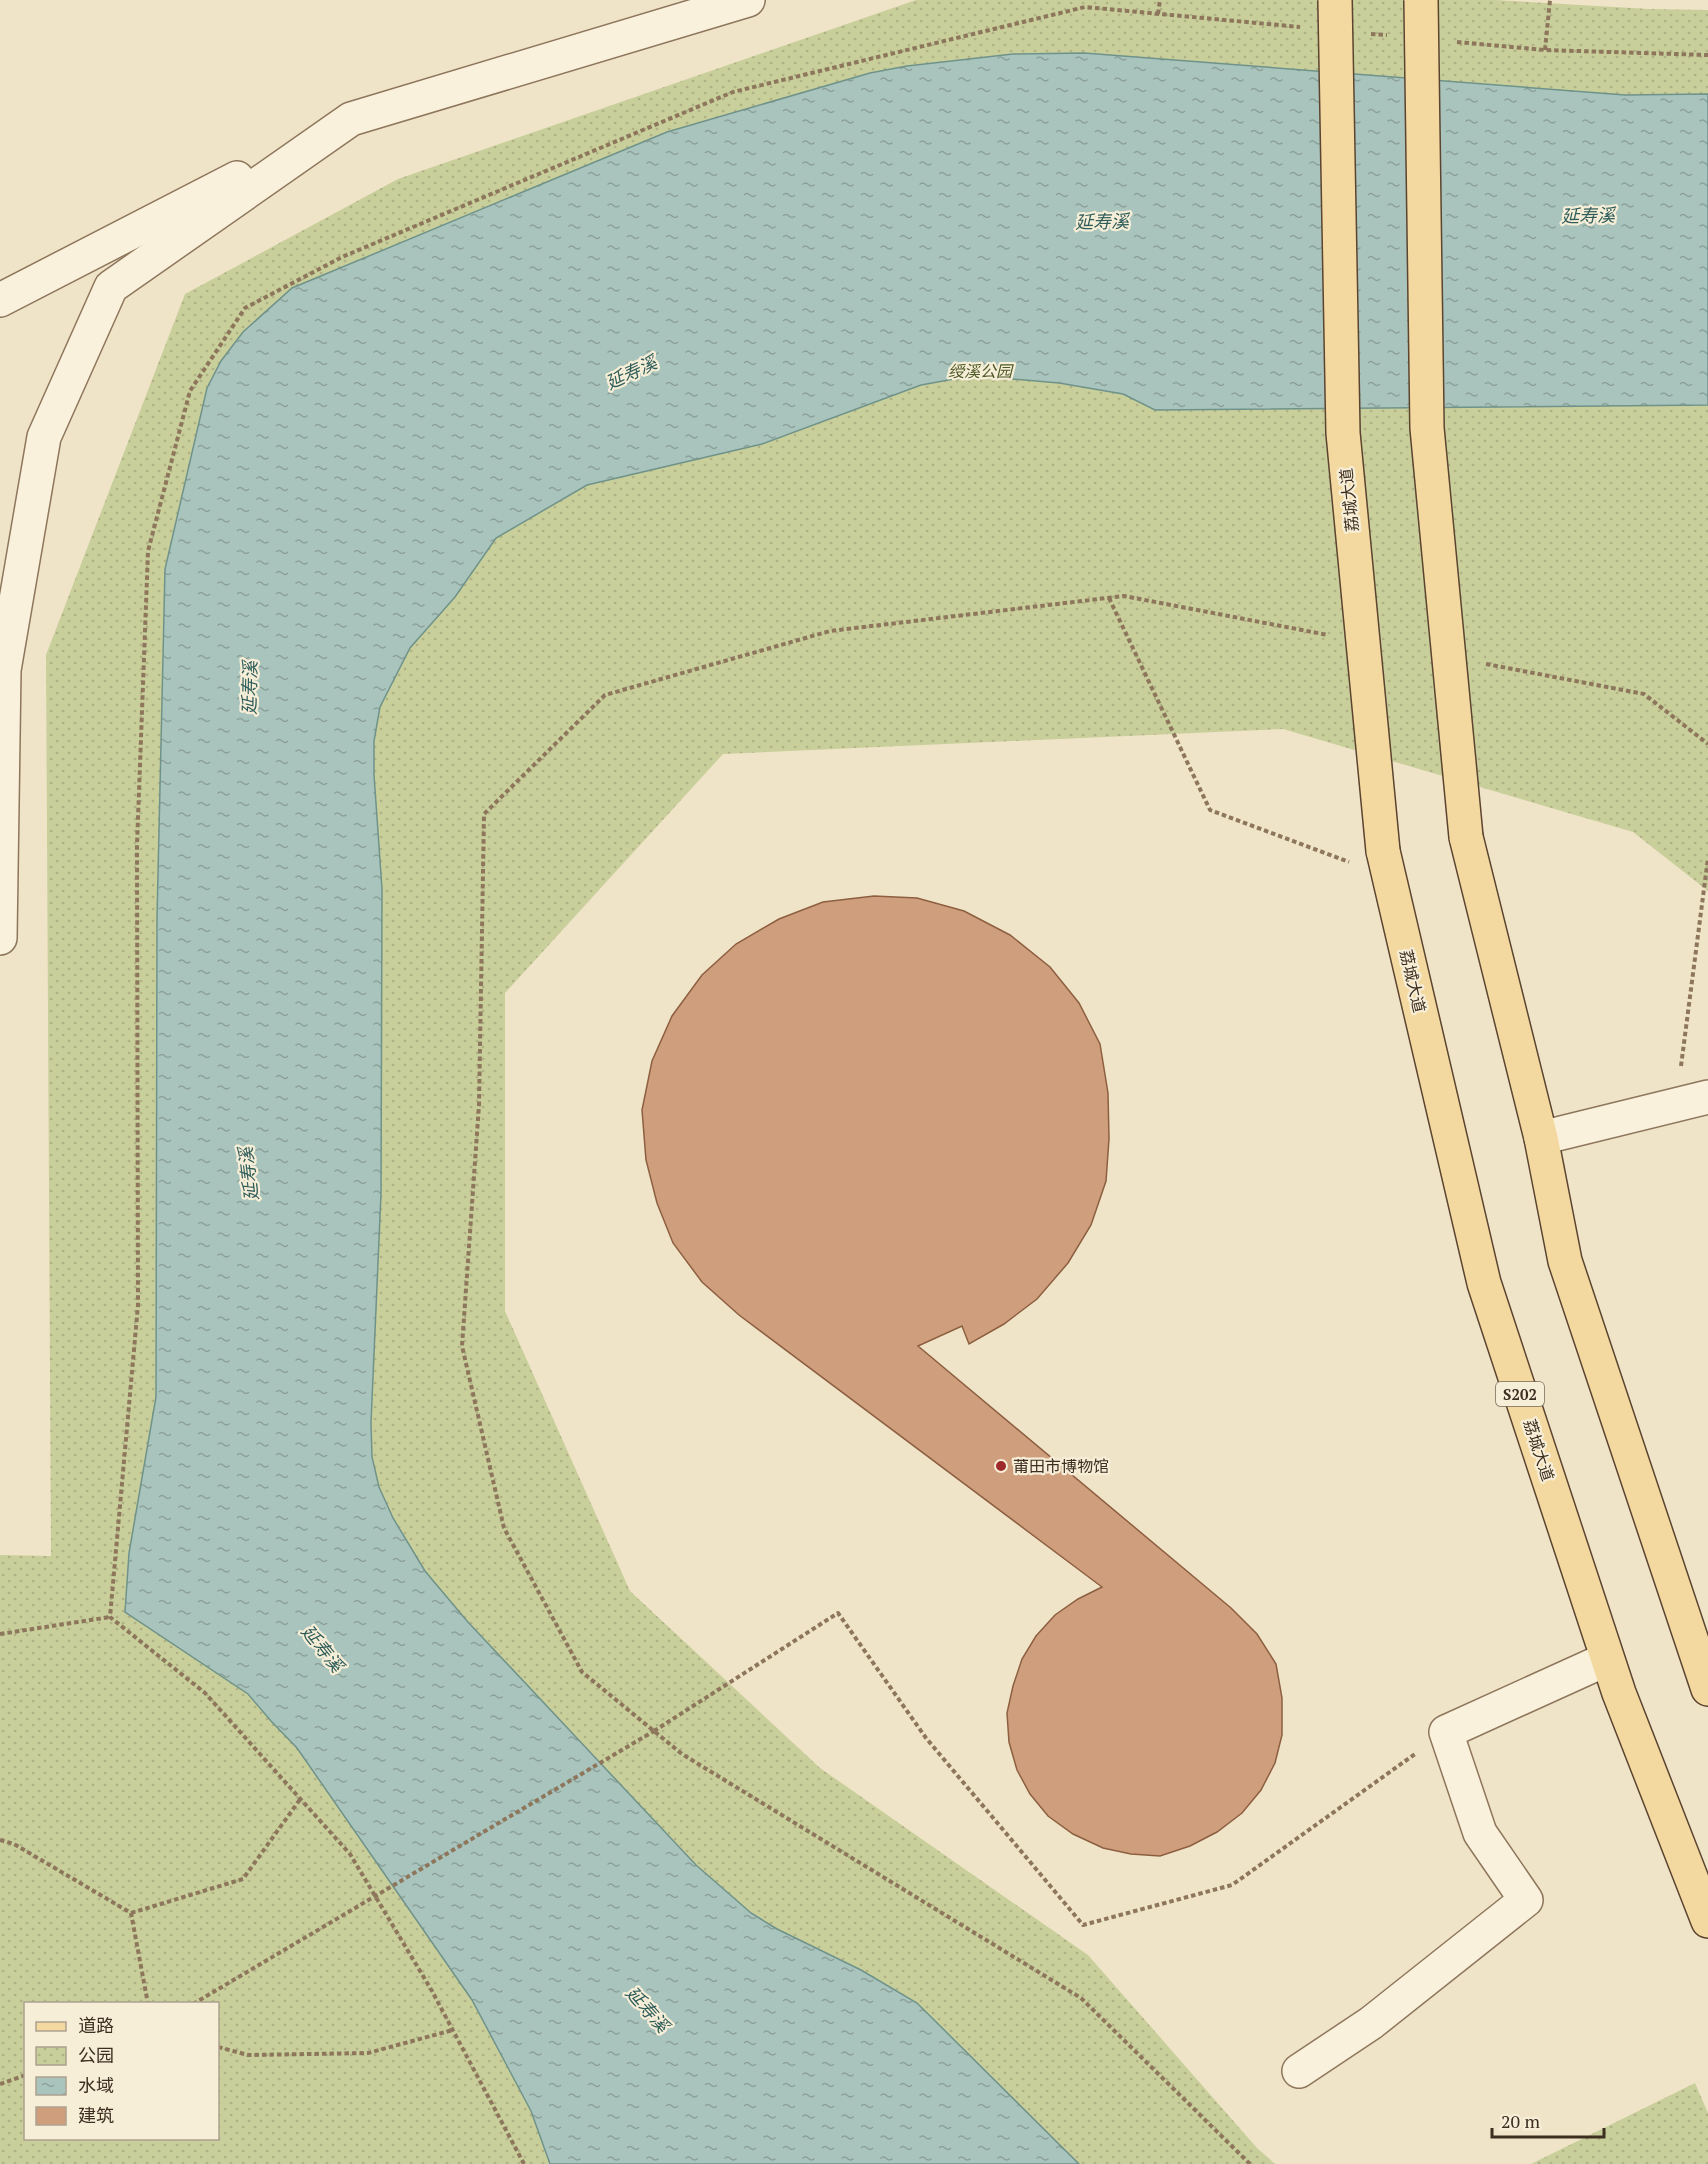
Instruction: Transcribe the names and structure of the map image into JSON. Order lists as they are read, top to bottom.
{
  "streets": {
    "main road": ["荔城大道", "S202"]
  },
  "water": ["延寿溪"],
  "parks": ["绶溪公园"],
  "places": ["莆田市博物馆"],
  "legend": [
    "道路",
    "公园",
    "水域",
    "建筑"
  ],
  "scale_bar": "20 m"
}
